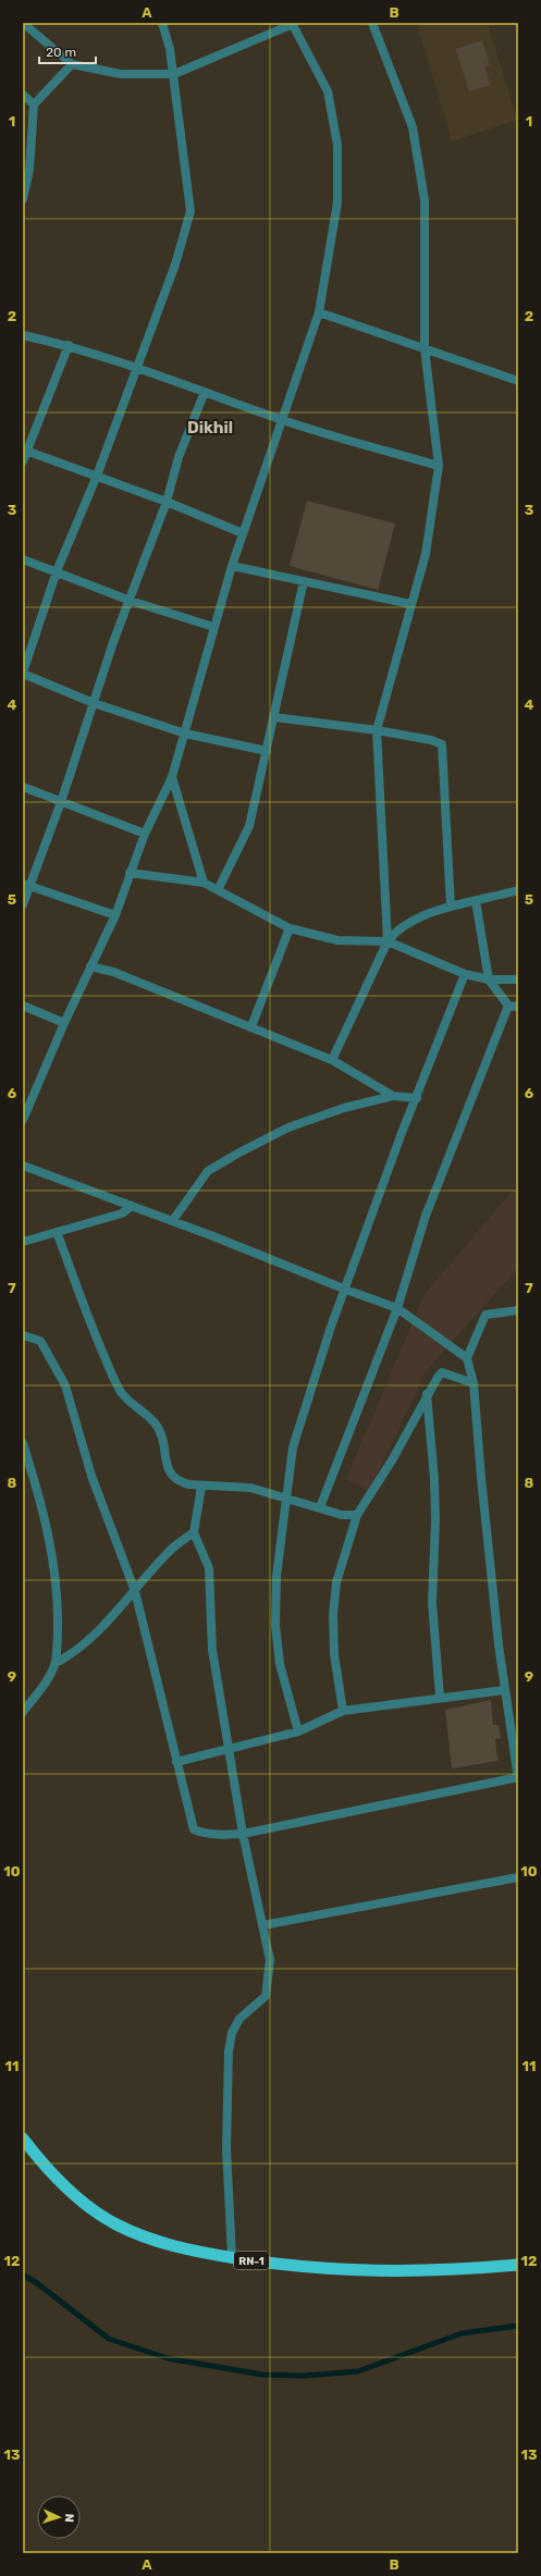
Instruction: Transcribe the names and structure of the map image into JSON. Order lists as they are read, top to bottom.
{
  "streets": {
    "highway": ["RN-1"]
  },
  "districts": ["Dikhil"],
  "scale_bar": "20 m",
  "north": "right",
  "grid": {
    "columns": ["A", "B"],
    "rows": [
      "1",
      "2",
      "3",
      "4",
      "5",
      "6",
      "7",
      "8",
      "9",
      "10",
      "11",
      "12",
      "13"
    ]
  }
}
